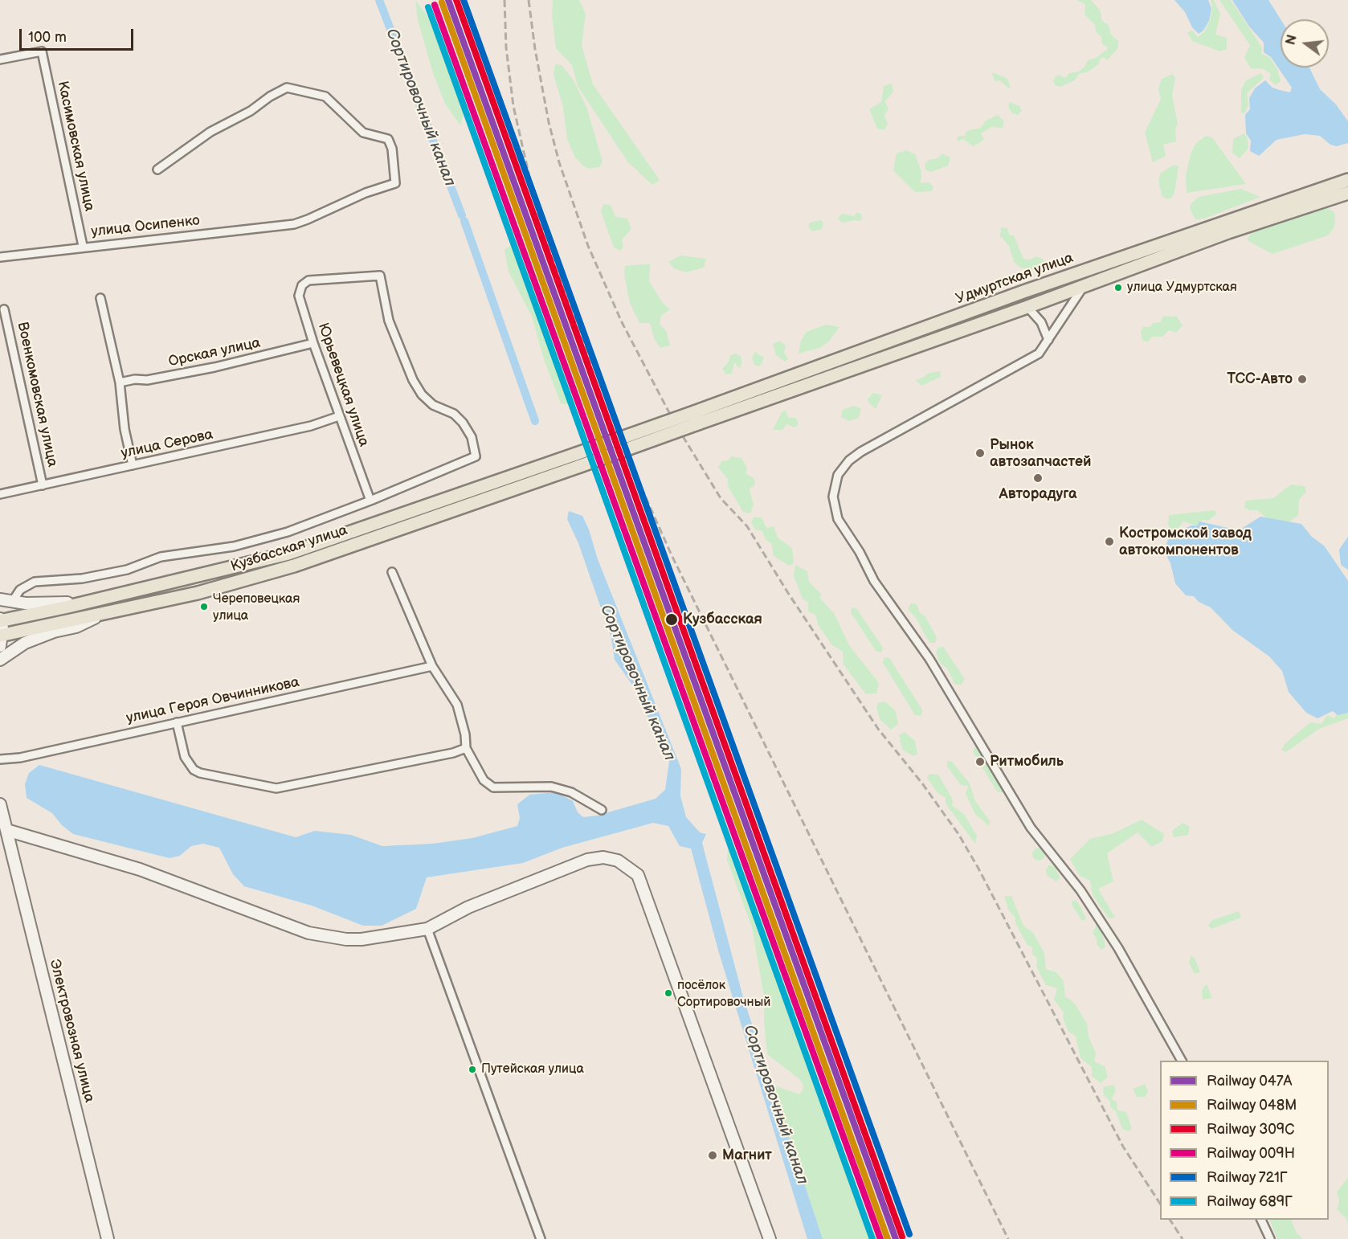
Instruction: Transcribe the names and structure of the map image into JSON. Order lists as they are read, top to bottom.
{
  "streets": {
    "main road": ["Удмуртская улица", "Кузбасская улица"],
    "street": [
      "Касимовская улица",
      "улица Осипенко",
      "Орская улица",
      "Юрьевецкая улица",
      "Военкомовская улица",
      "улица Серова",
      "улица Героя Овчинникова",
      "Электровозная улица"
    ]
  },
  "crossings": [
    ["Касимовская улица", "улица Осипенко"],
    ["Орская улица", "Юрьевецкая улица"],
    ["Юрьевецкая улица", "улица Серова"],
    ["Юрьевецкая улица", "Кузбасская улица"],
    ["Военкомовская улица", "улица Серова"]
  ],
  "water": ["Сортировочный канал"],
  "places": [
    "улица Удмуртская",
    "ТСС-Авто",
    "Рынок автозапчастей",
    "Авторадуга",
    "Костромской завод автокомпонентов",
    "Череповецкая улица",
    "Кузбасская",
    "Ритмобиль",
    "посёлок Сортировочный",
    "Путейская улица",
    "Магнит"
  ],
  "lines": [
    "rail line 047А",
    "rail line 309С",
    "rail line 721Г",
    "rail line 048М",
    "rail line 009Н",
    "rail line 689Г"
  ],
  "legend": [
    "Railway 047А",
    "Railway 048М",
    "Railway 309С",
    "Railway 009Н",
    "Railway 721Г",
    "Railway 689Г"
  ],
  "scale_bar": "100 m",
  "north": "left"
}
